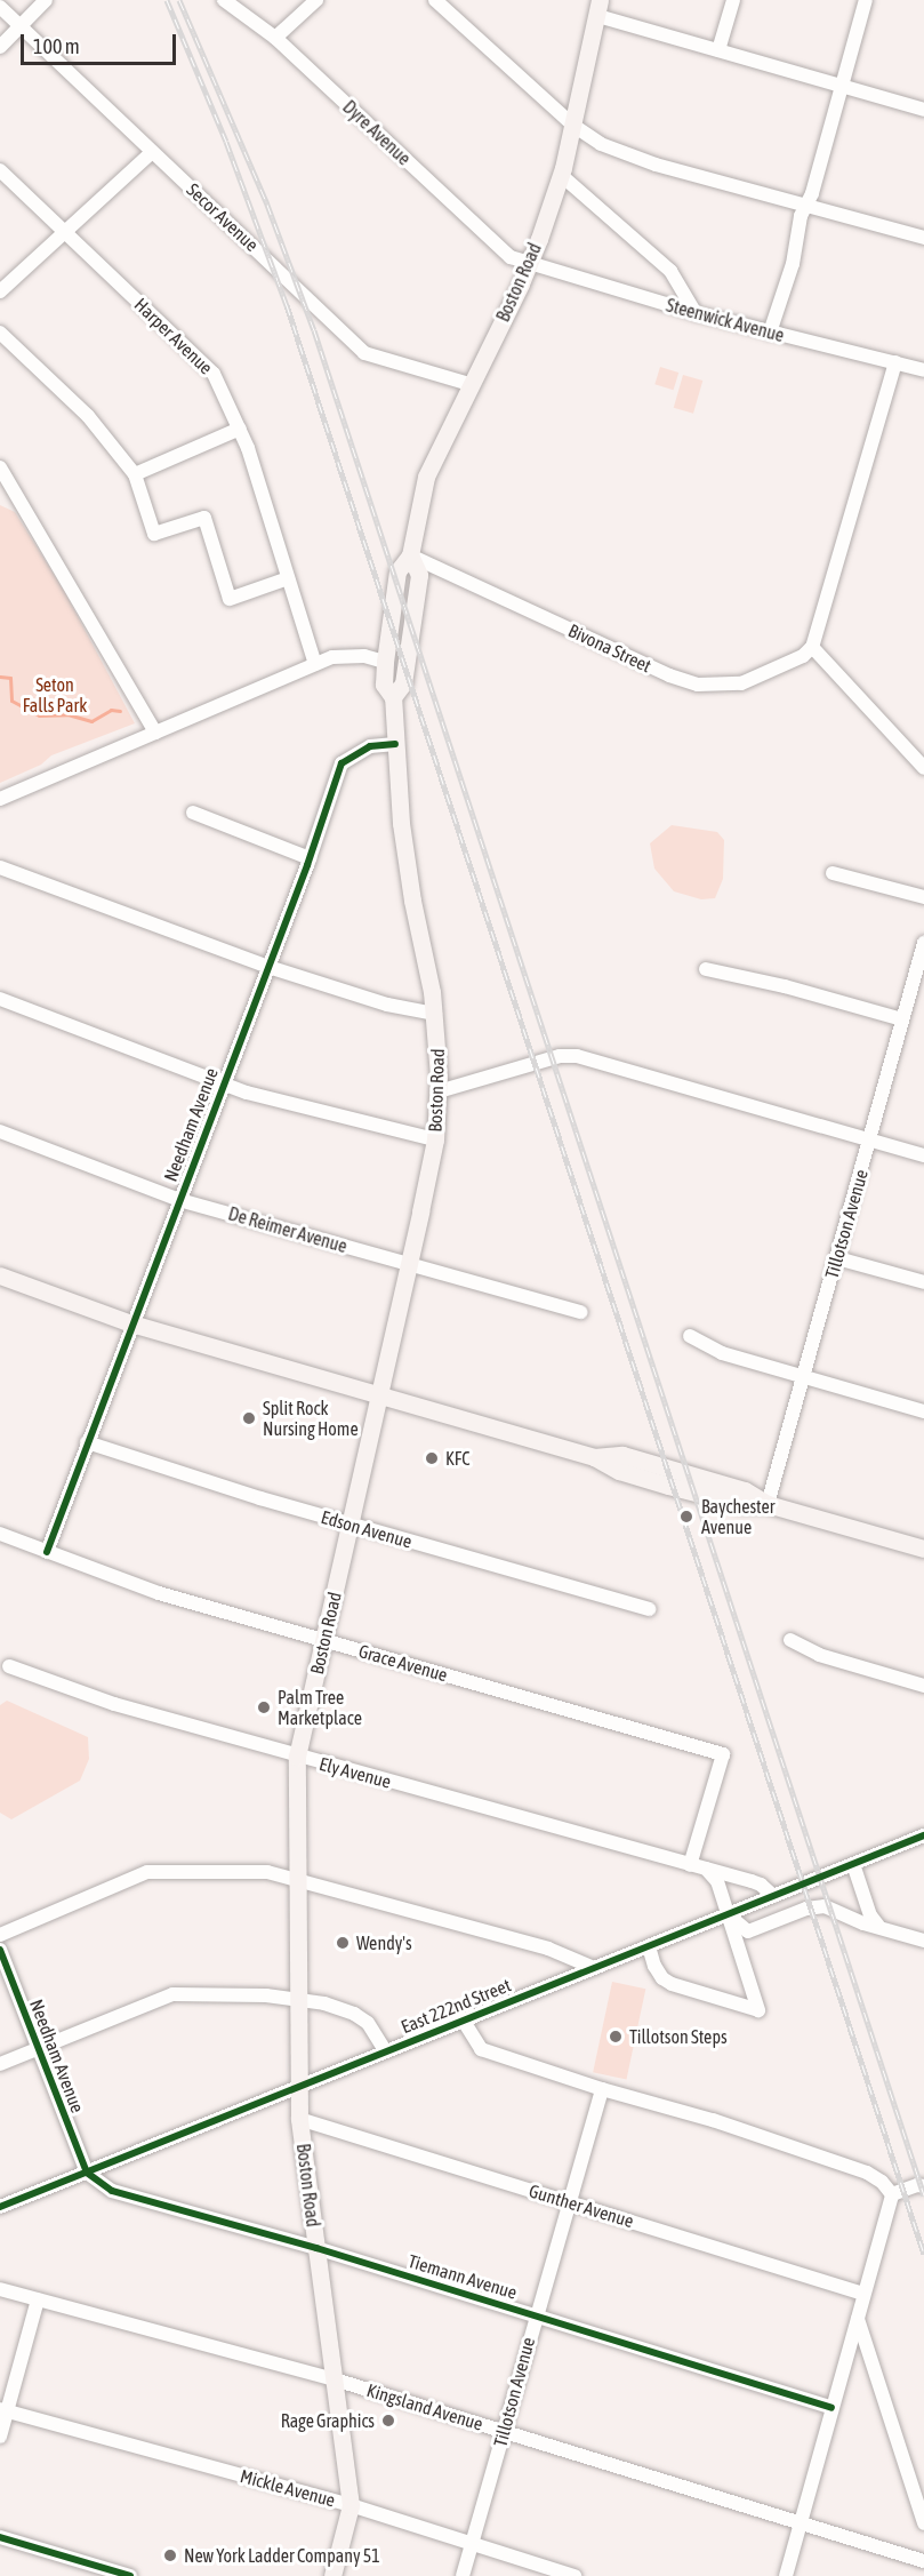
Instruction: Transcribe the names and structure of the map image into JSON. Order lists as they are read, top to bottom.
{
  "streets": {
    "main road": ["Boston Road"],
    "street": [
      "Dyre Avenue",
      "Secor Avenue",
      "Steenwick Avenue",
      "Harper Avenue",
      "Bivona Street",
      "Needham Avenue",
      "Tillotson Avenue",
      "De Reimer Avenue",
      "Edson Avenue",
      "Grace Avenue",
      "Ely Avenue",
      "East 222nd Street",
      "Gunther Avenue",
      "Tiemann Avenue",
      "Kingsland Avenue",
      "Mickle Avenue"
    ]
  },
  "crossings": [
    ["Dyre Avenue", "Boston Road"],
    ["Dyre Avenue", "Steenwick Avenue"],
    ["Secor Avenue", "Boston Road"],
    ["Boston Road", "Steenwick Avenue"],
    ["Boston Road", "Bivona Street"],
    ["Boston Road", "Needham Avenue"],
    ["Boston Road", "De Reimer Avenue"],
    ["Boston Road", "Edson Avenue"],
    ["Boston Road", "Grace Avenue"],
    ["Boston Road", "Ely Avenue"],
    ["Boston Road", "East 222nd Street"],
    ["Boston Road", "Gunther Avenue"],
    ["Boston Road", "Tiemann Avenue"],
    ["Boston Road", "Kingsland Avenue"],
    ["Boston Road", "Mickle Avenue"],
    ["Needham Avenue", "De Reimer Avenue"],
    ["Needham Avenue", "Edson Avenue"],
    ["Needham Avenue", "Grace Avenue"],
    ["Needham Avenue", "East 222nd Street"],
    ["Needham Avenue", "Tiemann Avenue"],
    ["Tillotson Avenue", "Gunther Avenue"],
    ["Tillotson Avenue", "Tiemann Avenue"],
    ["Tillotson Avenue", "Kingsland Avenue"],
    ["Tillotson Avenue", "Mickle Avenue"],
    ["Grace Avenue", "Ely Avenue"],
    ["Ely Avenue", "East 222nd Street"],
    ["East 222nd Street", "Tiemann Avenue"]
  ],
  "parks": ["Seton Falls Park"],
  "places": [
    "Split Rock Nursing Home",
    "KFC",
    "Baychester Avenue",
    "Palm Tree Marketplace",
    "Wendy's",
    "Tillotson Steps",
    "Rage Graphics",
    "New York Ladder Company 51"
  ],
  "scale_bar": "100 m"
}
